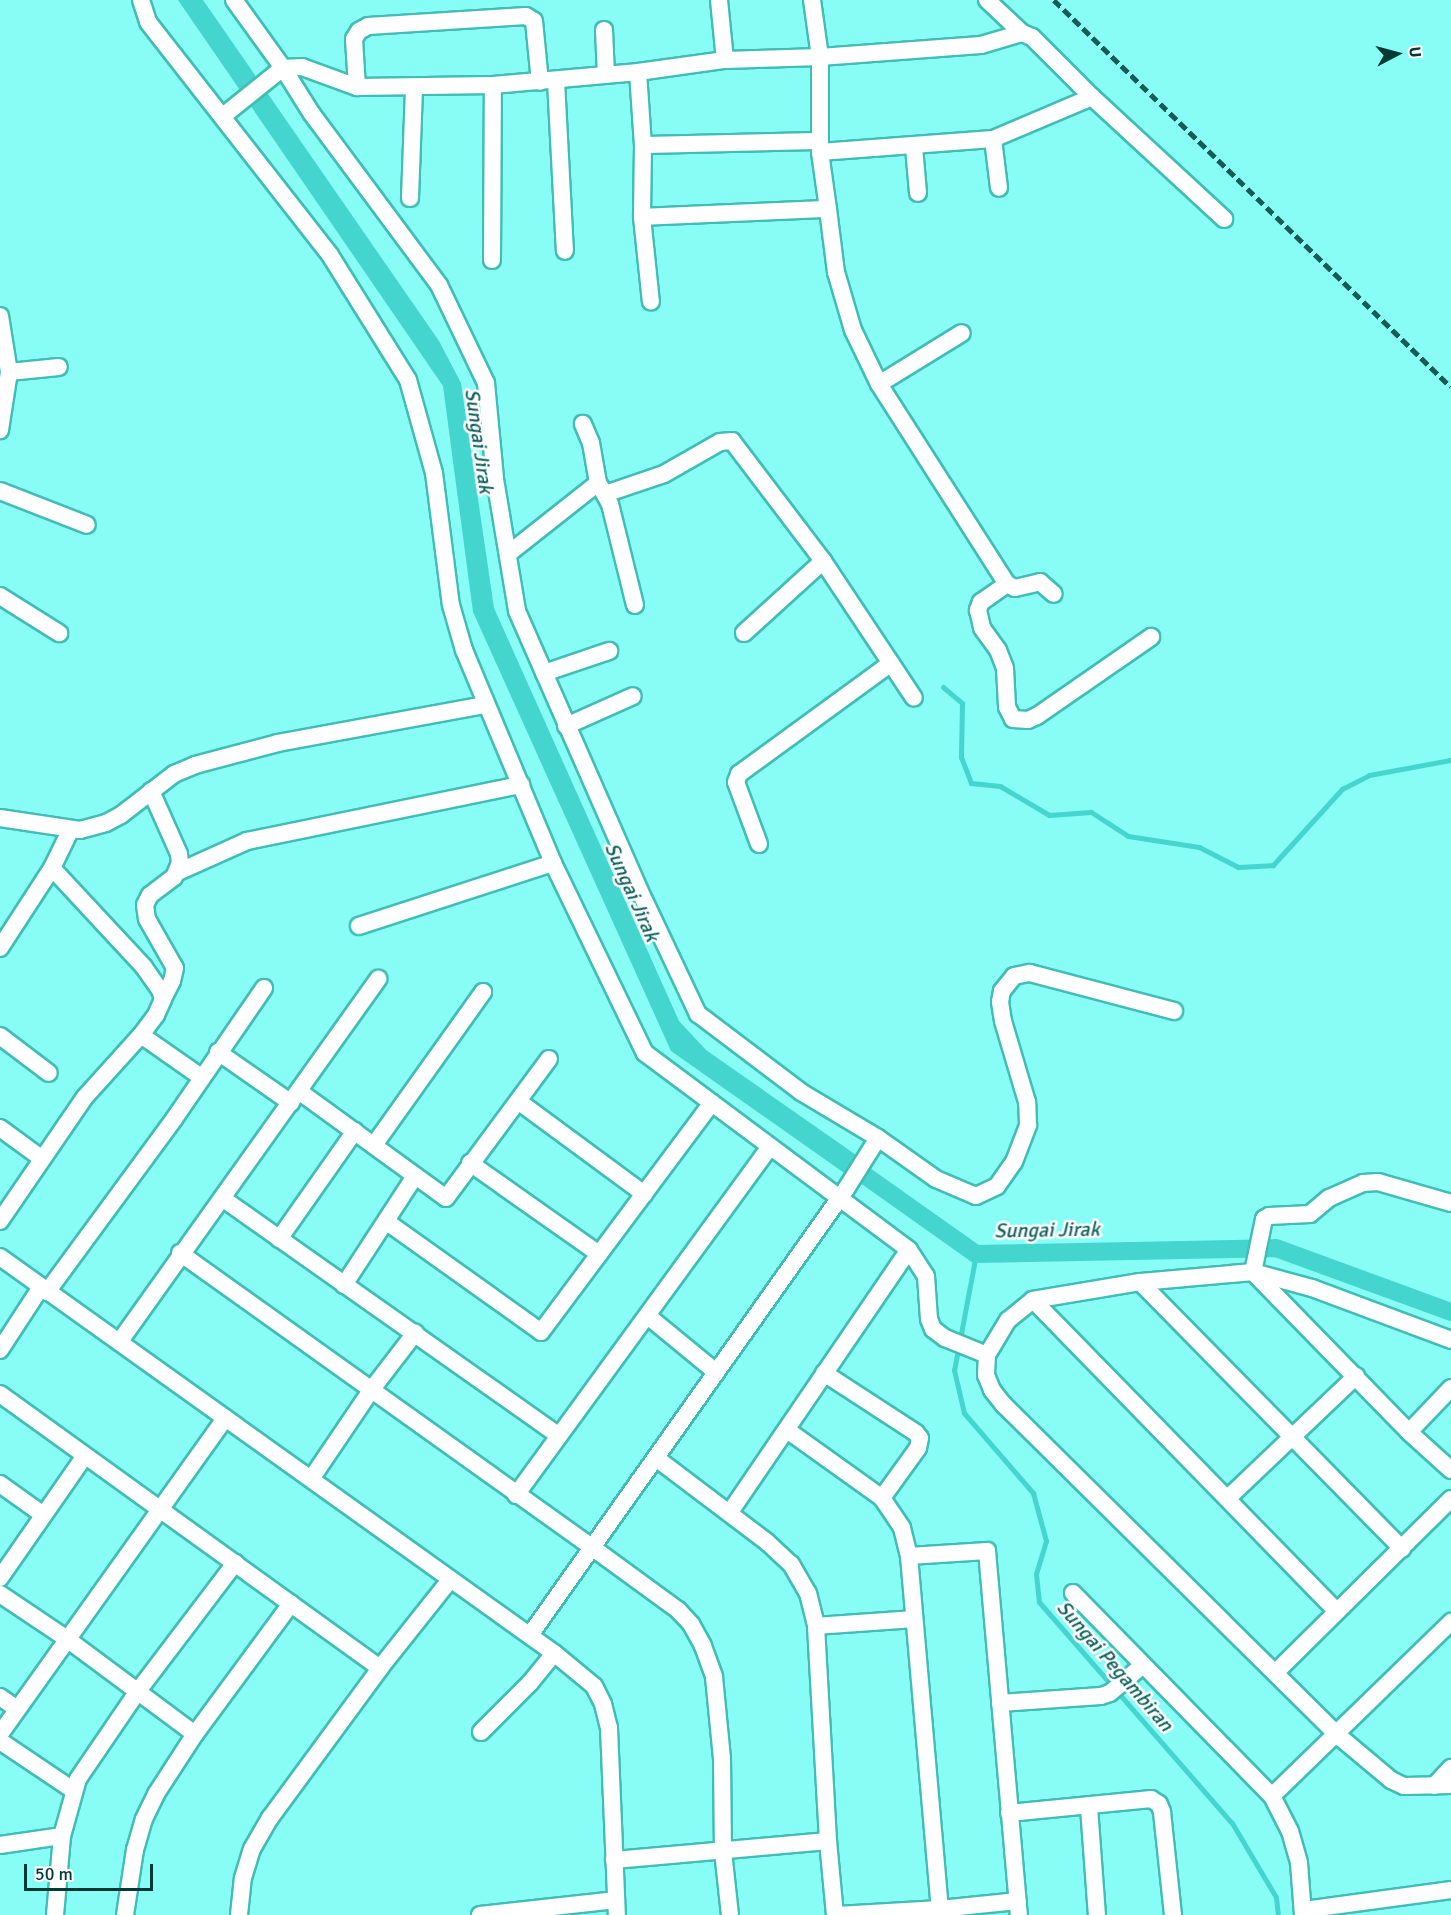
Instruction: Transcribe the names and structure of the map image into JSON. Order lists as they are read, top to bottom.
{
  "water": ["Sungai Jirak", "Sungai Pegambiran"],
  "scale_bar": "50 m",
  "north": "right"
}
